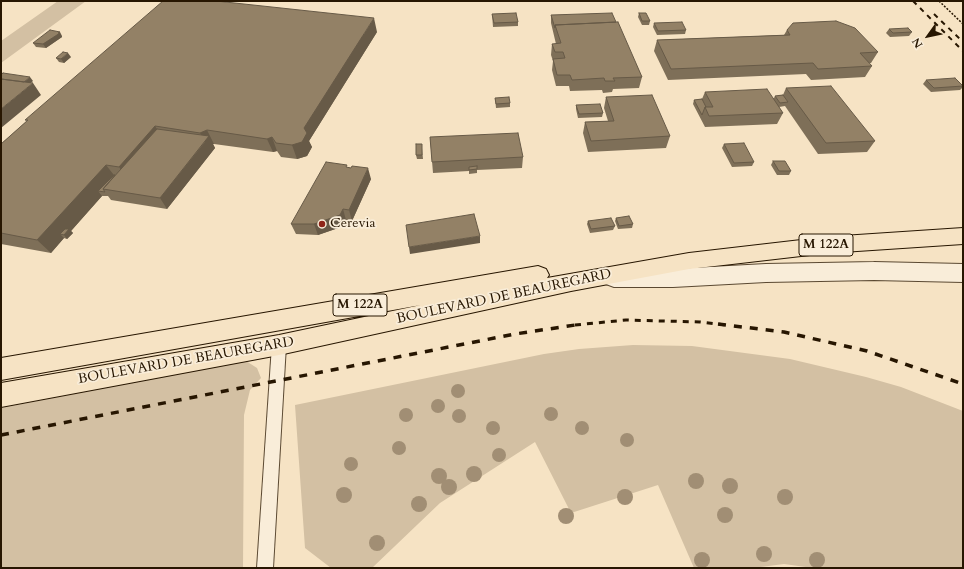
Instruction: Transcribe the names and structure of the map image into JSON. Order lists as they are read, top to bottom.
{
  "streets": {
    "main road": ["M 122A", "BOULEVARD DE BEAUREGARD"]
  },
  "places": ["Cerevia"],
  "north": "bottom left"
}
